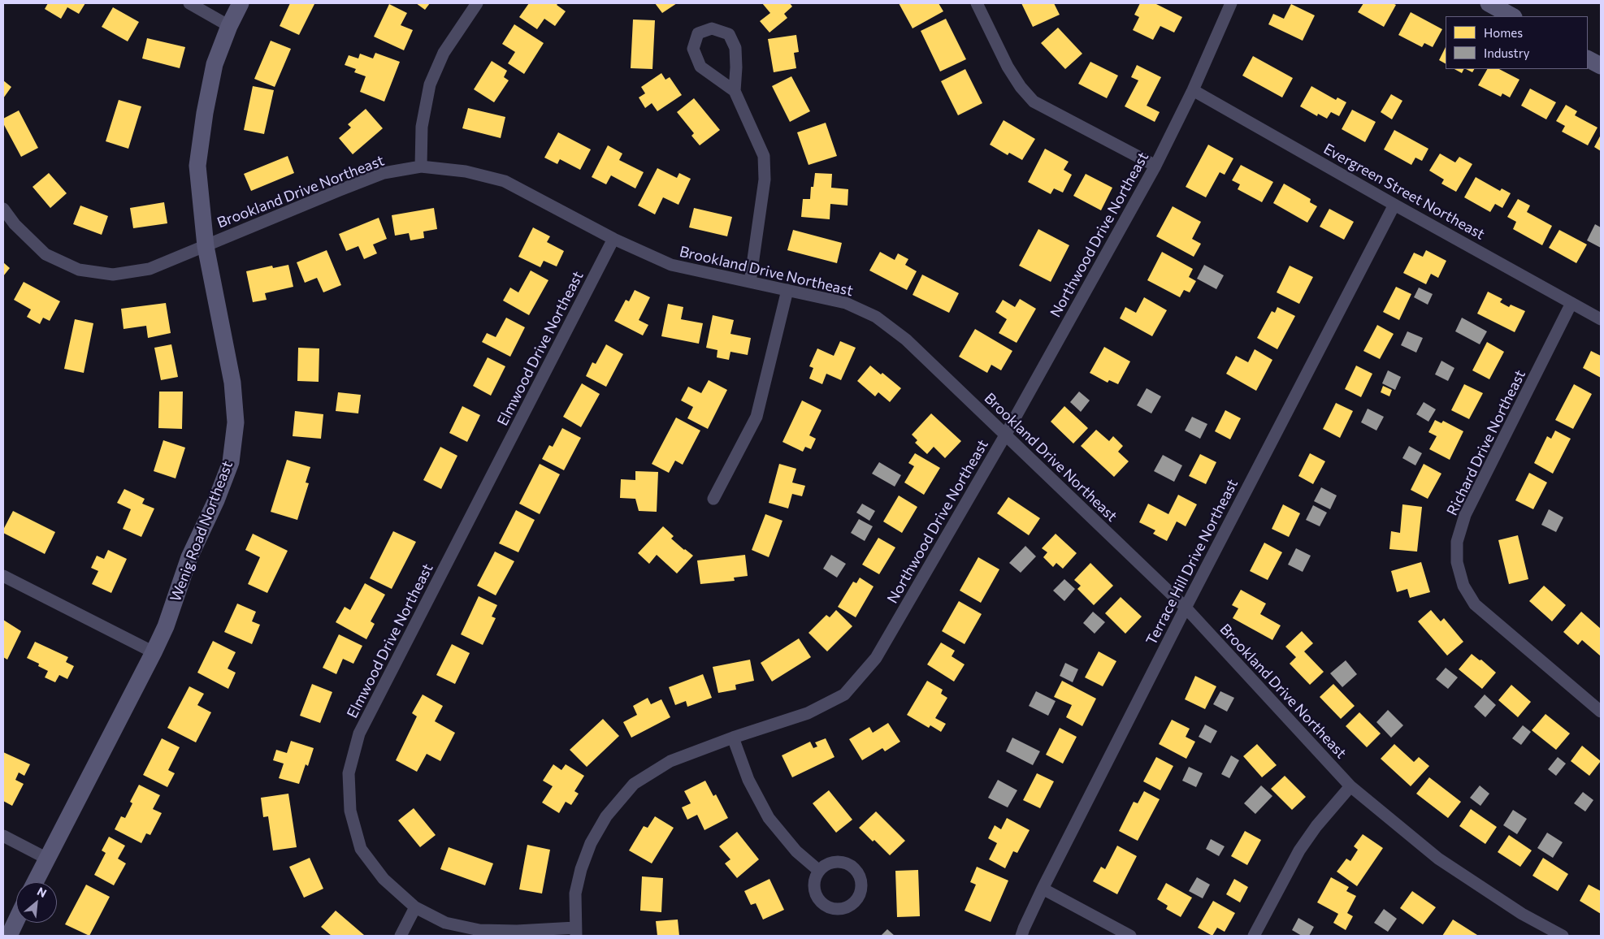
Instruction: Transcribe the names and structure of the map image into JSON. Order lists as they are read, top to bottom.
{
  "streets": {
    "street": [
      "Brookland Drive Northeast",
      "Evergreen Street Northeast",
      "Northwood Drive Northeast",
      "Elmwood Drive Northeast",
      "Richard Drive Northeast",
      "Wenig Road Northeast",
      "Terrace Hill Drive Northeast"
    ]
  },
  "crossings": [
    ["Brookland Drive Northeast", "Northwood Drive Northeast"],
    ["Brookland Drive Northeast", "Elmwood Drive Northeast"],
    ["Brookland Drive Northeast", "Wenig Road Northeast"],
    ["Brookland Drive Northeast", "Terrace Hill Drive Northeast"],
    ["Evergreen Street Northeast", "Northwood Drive Northeast"],
    ["Evergreen Street Northeast", "Richard Drive Northeast"],
    ["Evergreen Street Northeast", "Terrace Hill Drive Northeast"],
    ["Northwood Drive Northeast", "Elmwood Drive Northeast"]
  ],
  "legend": ["Homes", "Industry"],
  "north": "top right"
}
